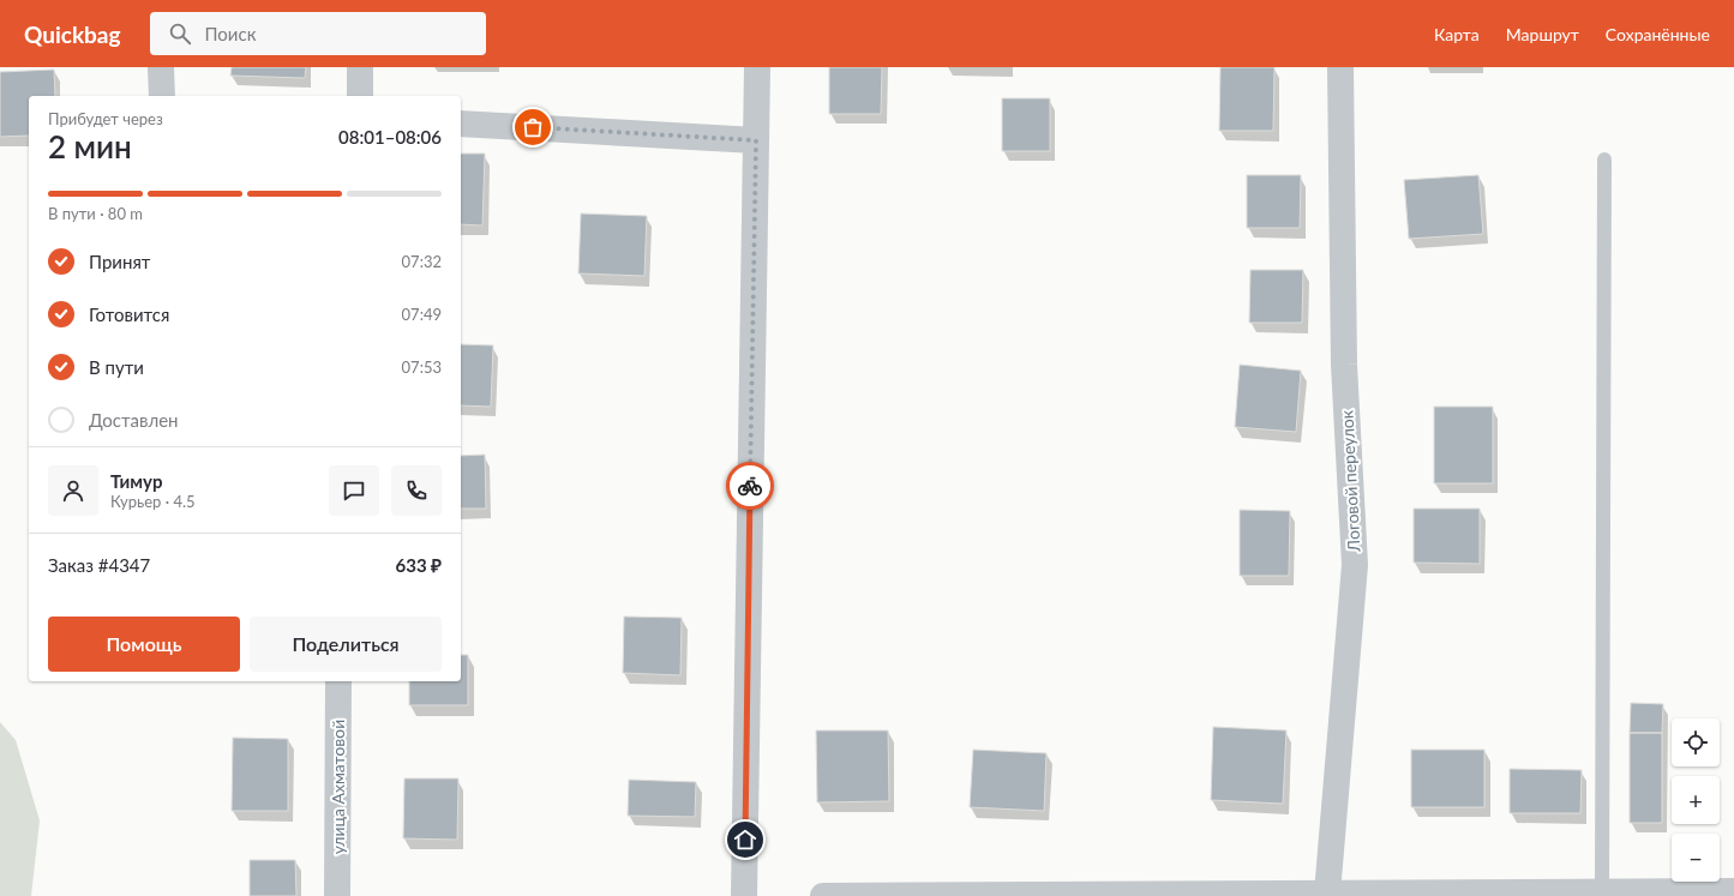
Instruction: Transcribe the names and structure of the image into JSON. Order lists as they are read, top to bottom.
{
  "streets": {
    "street": ["Логовой переулок", "улица Ахматовой"]
  },
  "page": {
    "header": "Quickbag",
    "search": "Поиск",
    "nav": ["Карта", "Маршрут", "Сохранённые"],
    "heading": ["2 мин", "Прибудет через", "08:01–08:06"],
    "panel": [
      "Тимур",
      "Курьер · 4.5",
      "Заказ #4347",
      "633 ₽"
    ],
    "bar": "В пути · 80 m",
    "list": [
      ["Принят", "07:32"],
      ["Готовится", "07:49"],
      ["В пути", "07:53"],
      "Доставлен"
    ],
    "buttons": ["Помощь", "Поделиться"],
    "map_buttons": ["+", "−"]
  }
}
